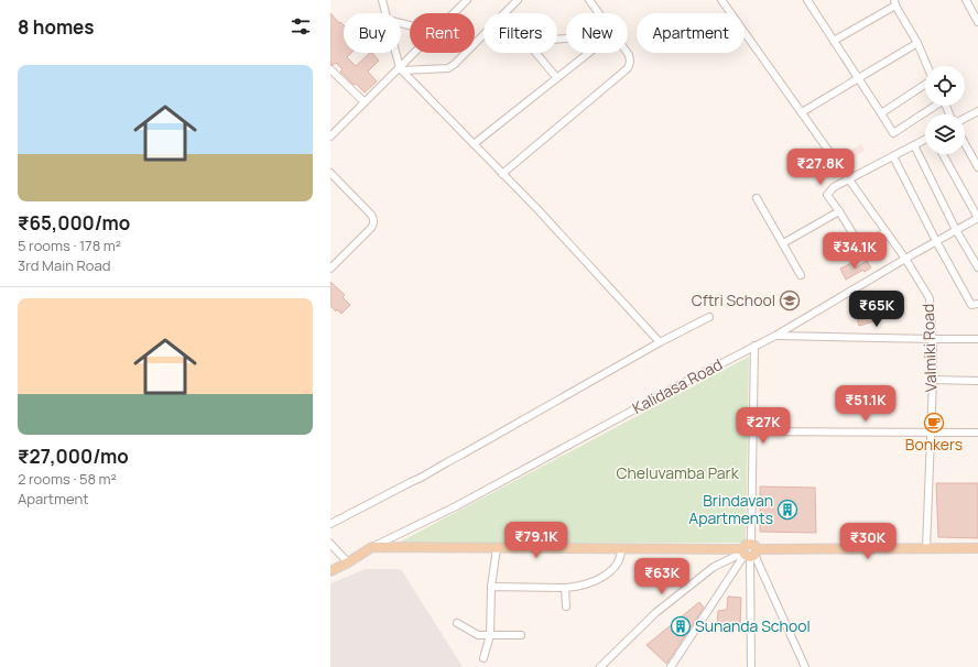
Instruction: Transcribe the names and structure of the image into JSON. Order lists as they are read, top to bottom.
{
  "streets": {
    "street": ["Valmiki Road", "Kalidasa Road"]
  },
  "crossings": [
    ["Valmiki Road", "Kalidasa Road"]
  ],
  "parks": ["Cheluvamba Park"],
  "places": {
    "school or university": ["Cftri School"],
    "cafe": ["Bonkers"],
    "building": ["Brindavan Apartments", "Sunanda School"]
  },
  "page": {
    "heading": "8 homes",
    "chip": [
      "Buy",
      "Rent",
      "Filters",
      "New",
      "Apartment"
    ],
    "list": [
      {
        "name": "₹65,000/mo",
        "note": "5 rooms · 178 m² · 3rd Main Road"
      },
      {
        "name": "₹27,000/mo",
        "note": "2 rooms · 58 m² · Apartment"
      }
    ],
    "price": [
      "₹27.8K",
      "₹34.1K",
      "₹65K",
      "₹51.1K",
      "₹27K",
      "₹79.1K",
      "₹30K",
      "₹63K"
    ]
  }
}
